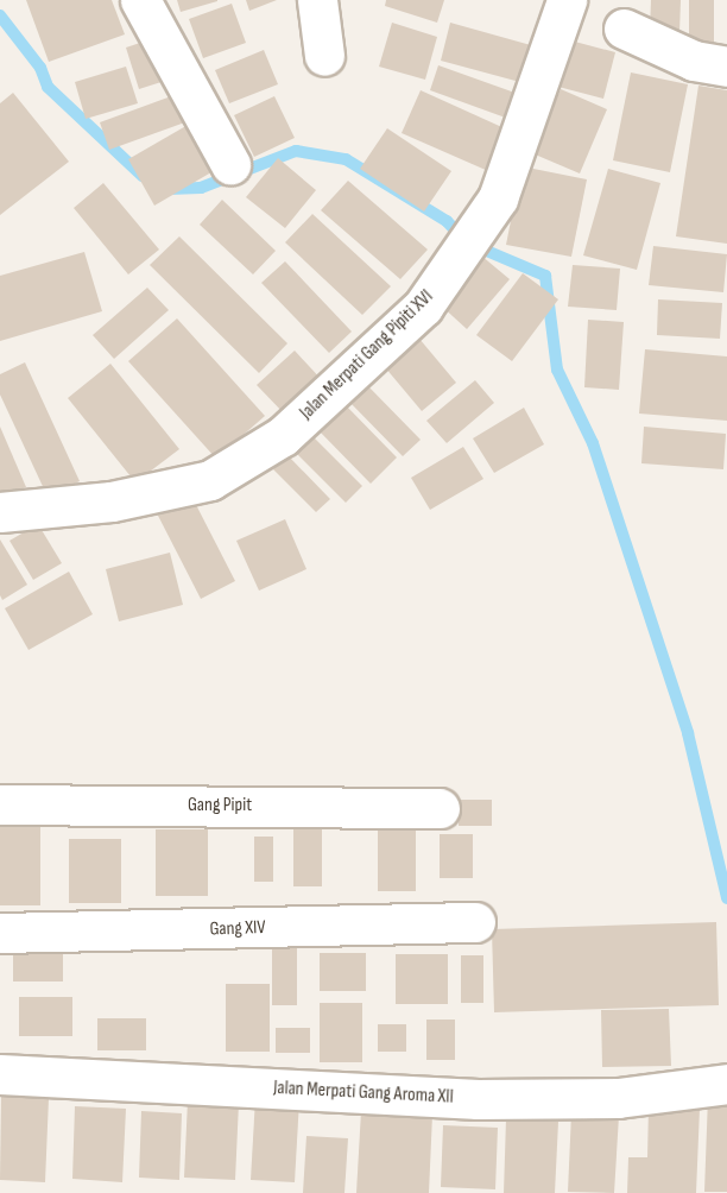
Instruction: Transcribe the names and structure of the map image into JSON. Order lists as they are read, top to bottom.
{
  "streets": {
    "street": [
      "Jalan Merpati Gang Pipiti XVI",
      "Gang Pipit",
      "Gang XIV",
      "Jalan Merpati Gang Aroma XII"
    ]
  }
}
